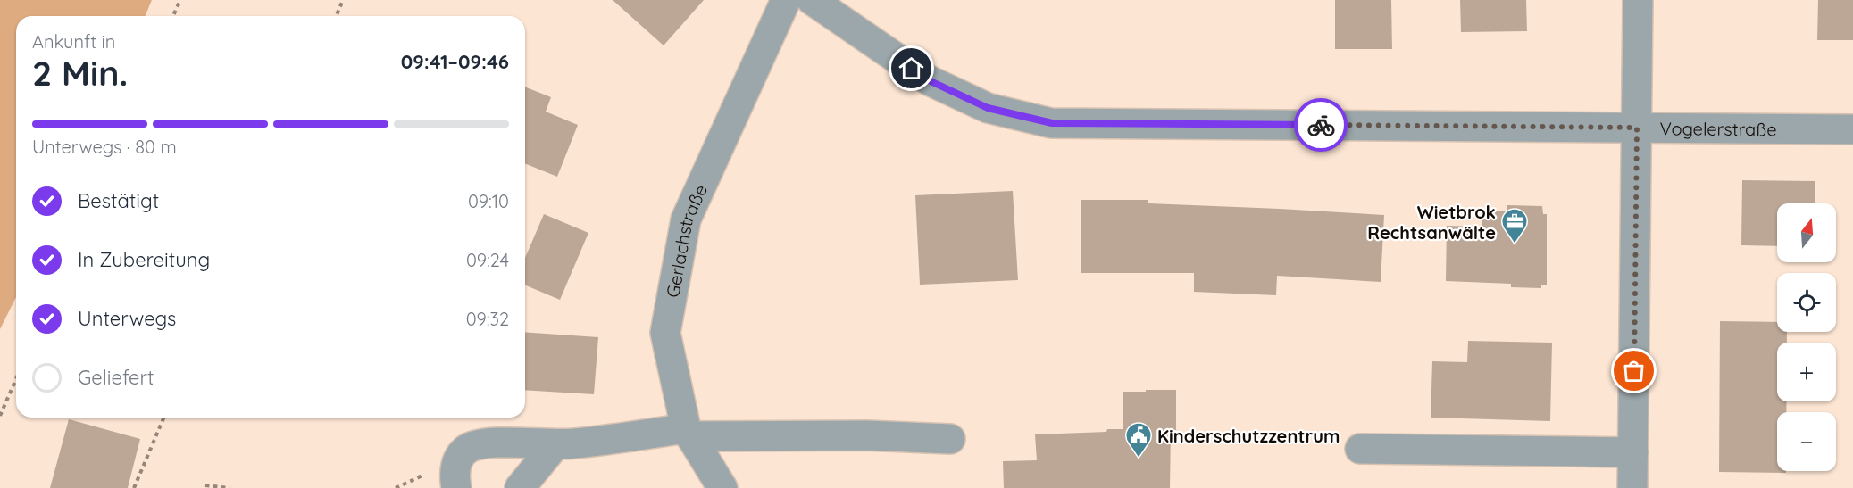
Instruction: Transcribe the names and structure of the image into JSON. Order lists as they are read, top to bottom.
{
  "streets": {
    "street": ["Vogelerstraße", "Gerlachstraße"]
  },
  "places": {
    "office": ["Wietbrok Rechtsanwälte"],
    "public building": ["Kinderschutzzentrum"]
  },
  "north": "top",
  "page": {
    "heading": ["2 Min.", "Ankunft in", "09:41–09:46"],
    "bar": "Unterwegs · 80 m",
    "list": [
      ["Bestätigt", "09:10"],
      ["In Zubereitung", "09:24"],
      ["Unterwegs", "09:32"],
      "Geliefert"
    ],
    "map_buttons": ["+", "−"]
  }
}
